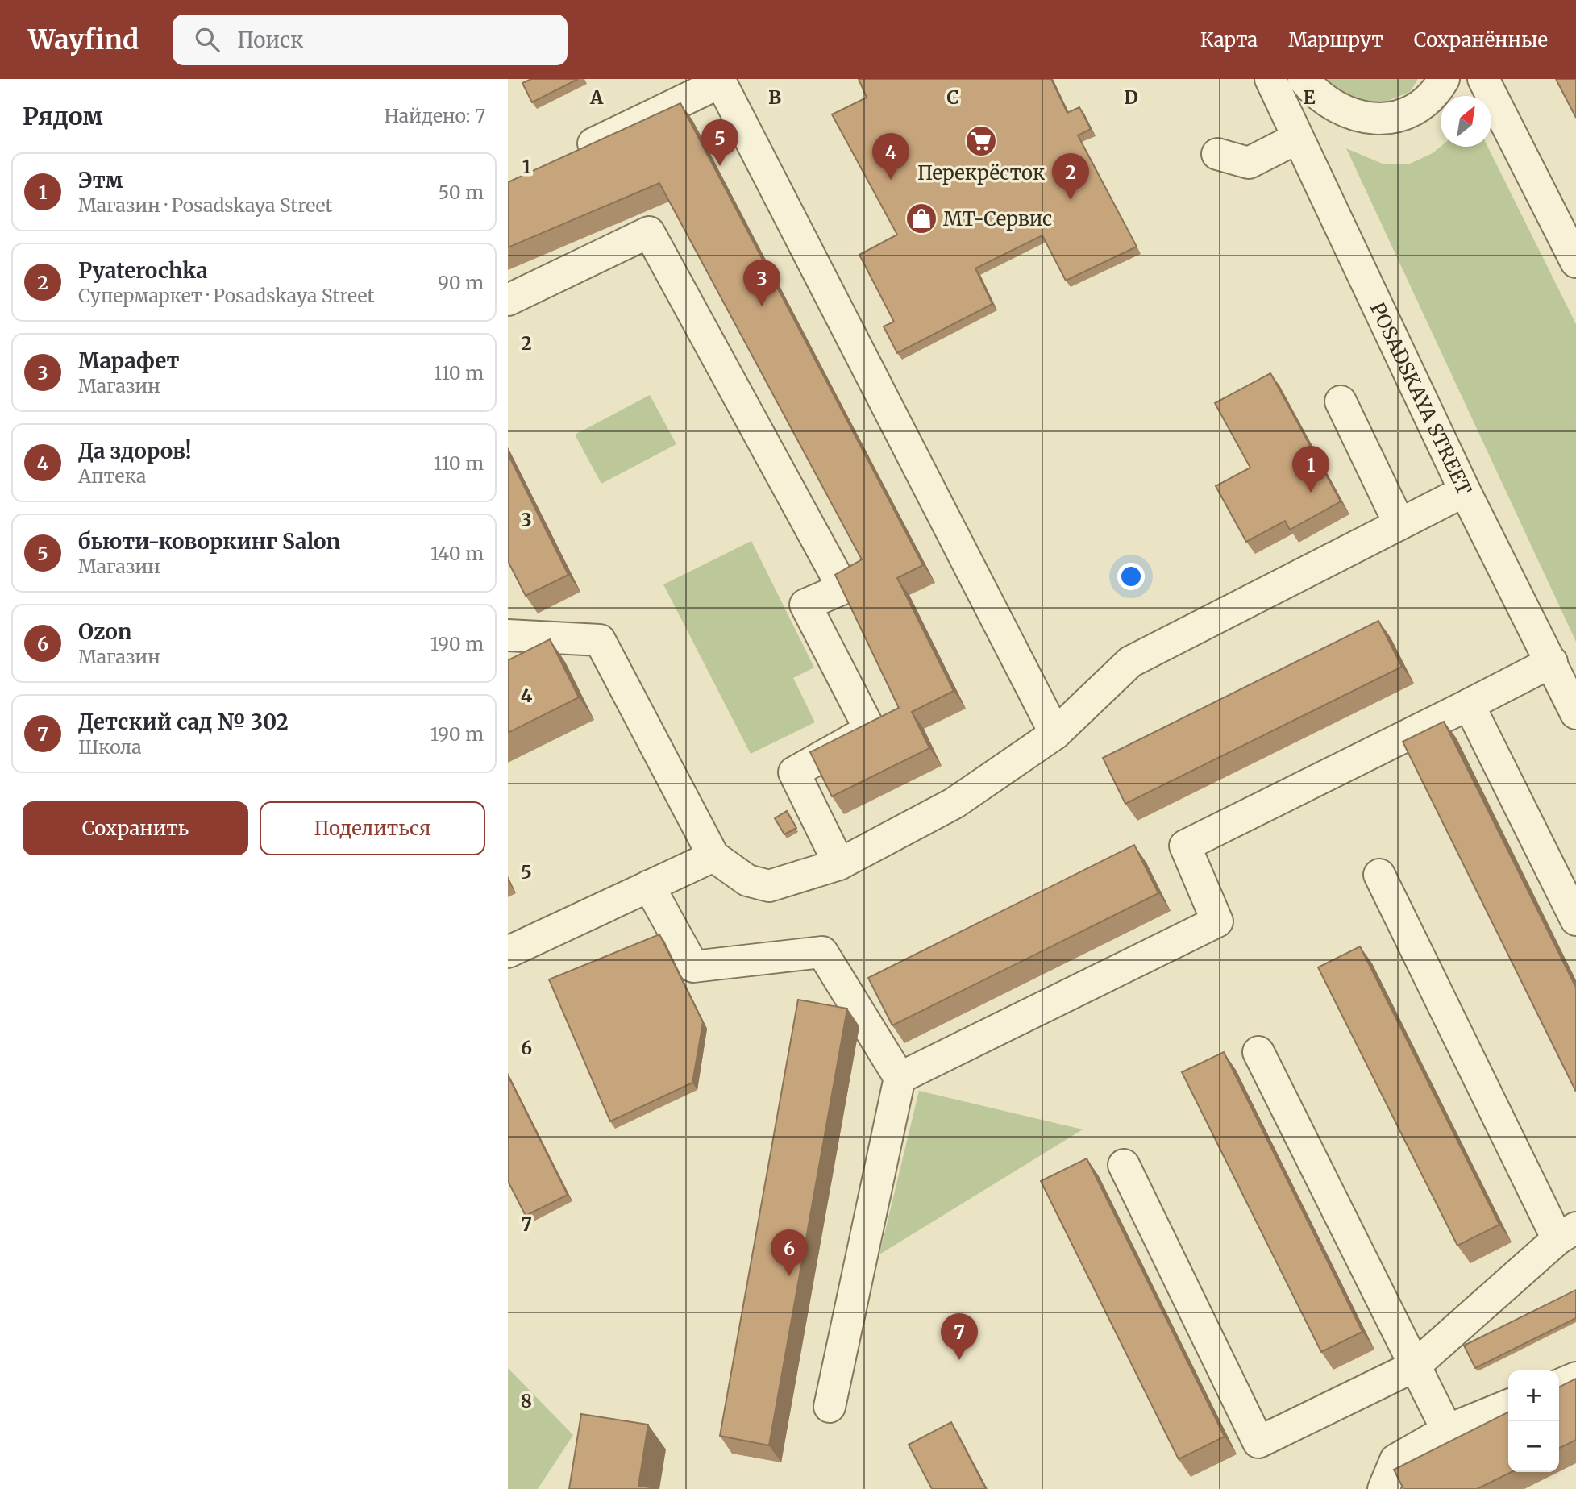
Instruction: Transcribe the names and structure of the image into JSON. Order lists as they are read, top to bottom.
{
  "streets": {
    "street": ["POSADSKAYA STREET"]
  },
  "places": {
    "supermarket": ["Перекрёсток"],
    "shop": ["МТ-Сервис"]
  },
  "north": "top right",
  "page": {
    "header": "Wayfind",
    "search": "Поиск",
    "nav": ["Карта", "Маршрут", "Сохранённые"],
    "heading": ["Рядом", "Найдено: 7"],
    "pins": [
      "5",
      "4",
      "2",
      "3",
      "1",
      "6",
      "7"
    ],
    "list": [
      {
        "mark": "1",
        "name": "Этм",
        "note": "Магазин · Posadskaya Street",
        "value": "50 m"
      },
      {
        "mark": "2",
        "name": "Pyaterochka",
        "note": "Супермаркет · Posadskaya Street",
        "value": "90 m"
      },
      {
        "mark": "3",
        "name": "Марафет",
        "note": "Магазин",
        "value": "110 m"
      },
      {
        "mark": "4",
        "name": "Да здоров!",
        "note": "Аптека",
        "value": "110 m"
      },
      {
        "mark": "5",
        "name": "бьюти-коворкинг Salon",
        "note": "Магазин",
        "value": "140 m"
      },
      {
        "mark": "6",
        "name": "Ozon",
        "note": "Магазин",
        "value": "190 m"
      },
      {
        "mark": "7",
        "name": "Детский сад № 302",
        "note": "Школа",
        "value": "190 m"
      }
    ],
    "buttons": ["Сохранить", "Поделиться"],
    "map_buttons": ["+", "−"]
  },
  "grid": {
    "columns": [
      "A",
      "B",
      "C",
      "D",
      "E"
    ],
    "rows": [
      "1",
      "2",
      "3",
      "4",
      "5",
      "6",
      "7",
      "8"
    ]
  }
}
